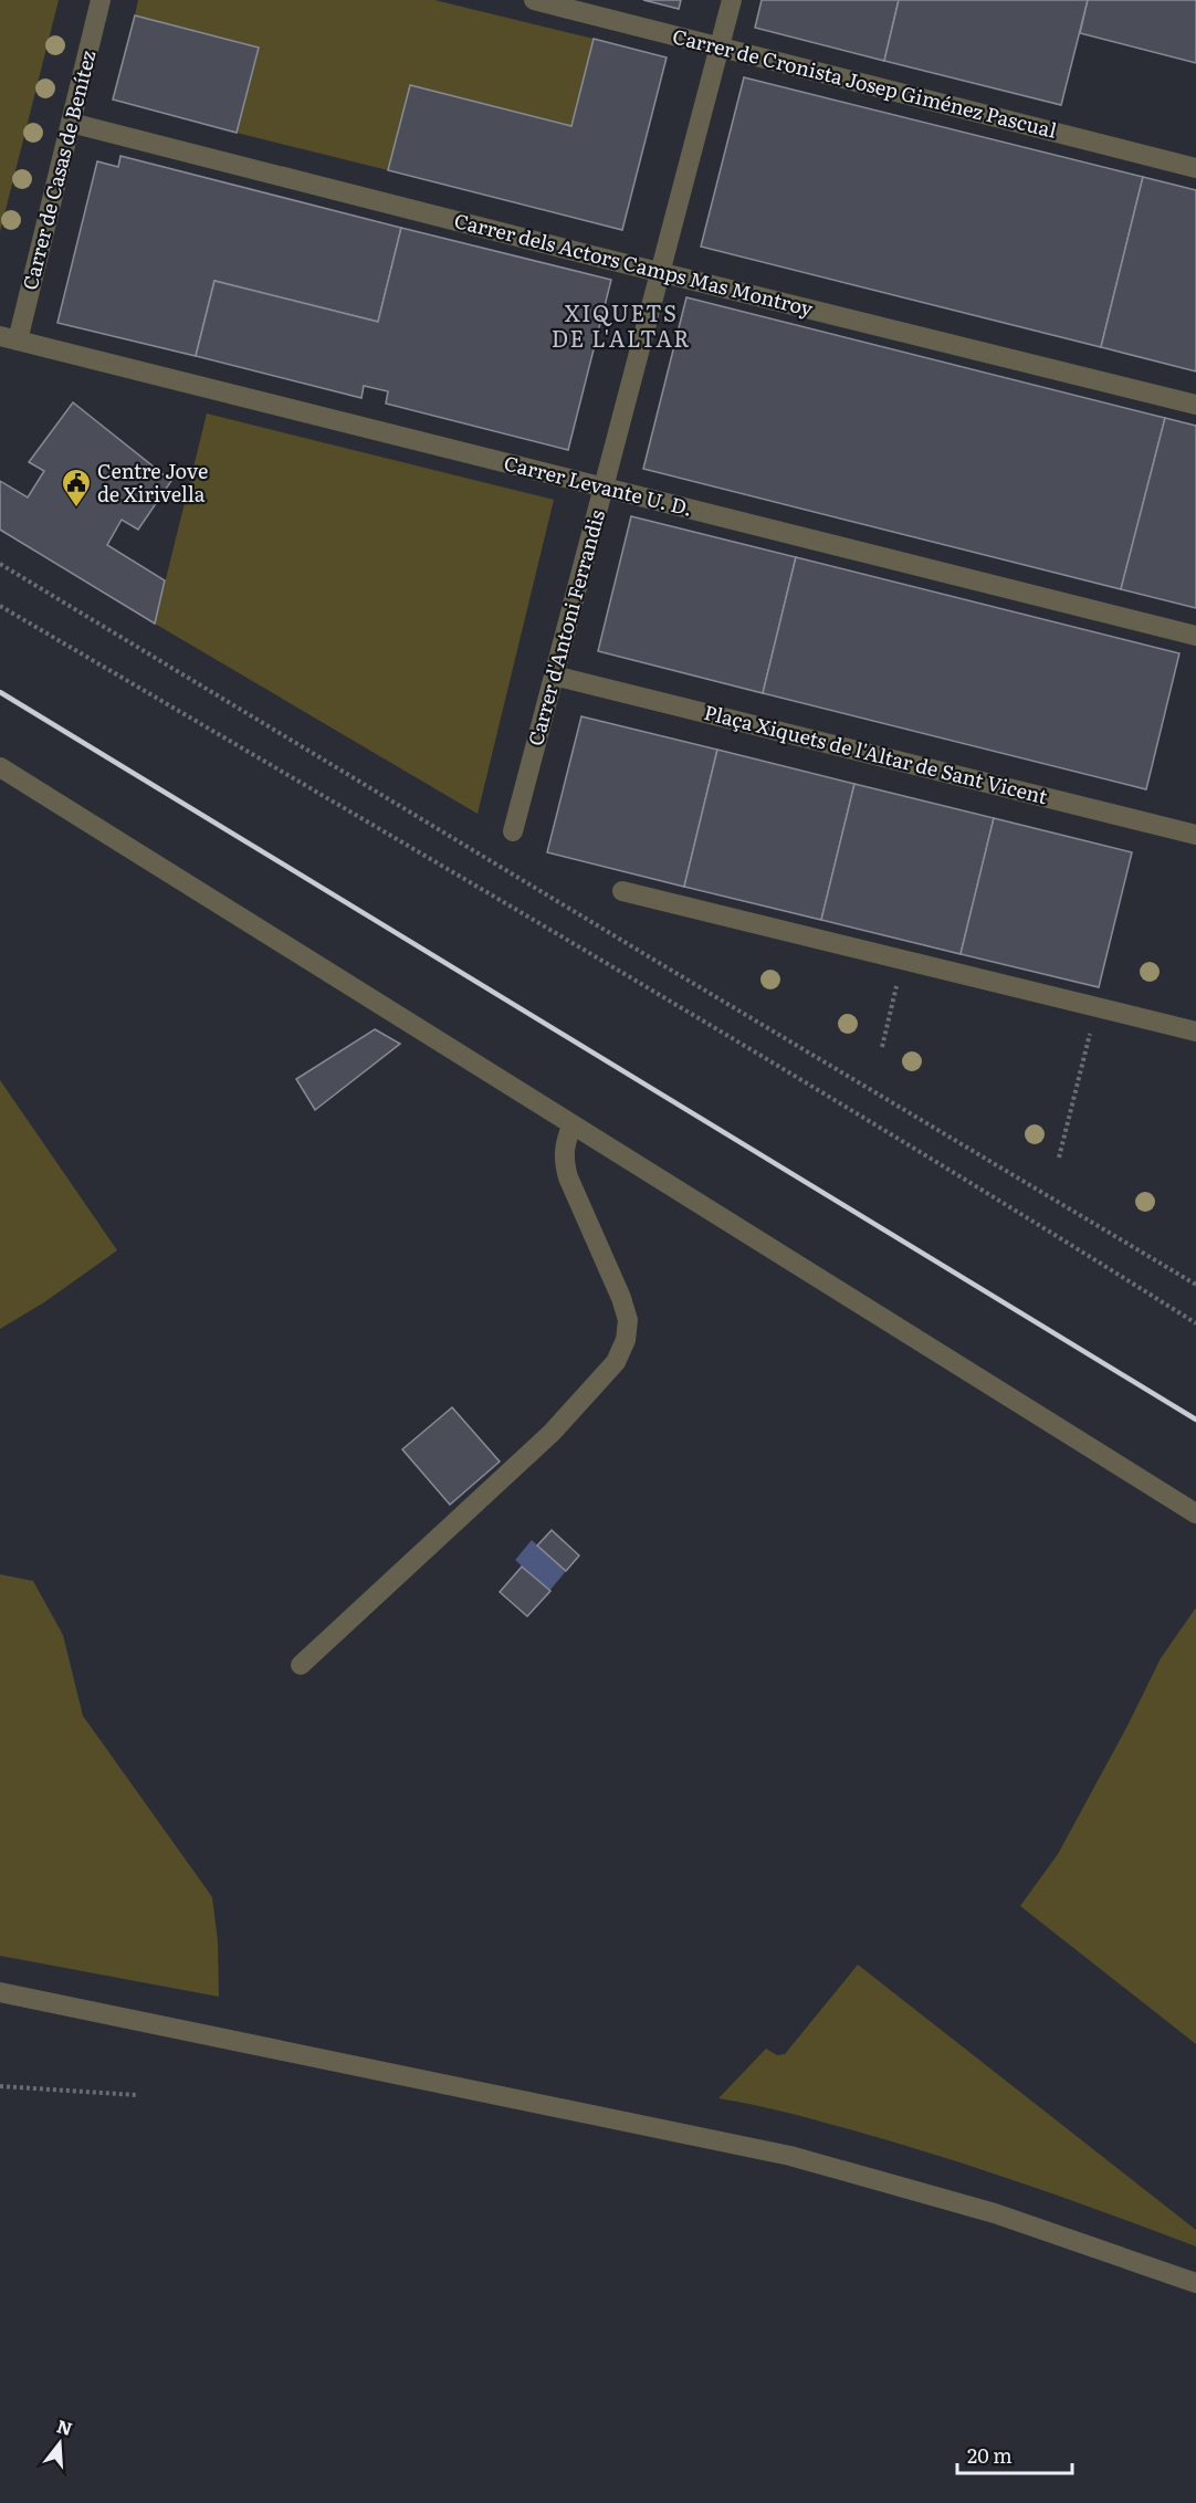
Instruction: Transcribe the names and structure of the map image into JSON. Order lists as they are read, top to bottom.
{
  "streets": {
    "street": [
      "Carrer de Cronista Josep Giménez Pascual",
      "Carrer de Casas de Benítez",
      "Carrer dels Actors Camps Mas Montroy",
      "Carrer Levante U. D.",
      "Carrer d'Antoni Ferrandis",
      "Plaça Xiquets de l'Altar de Sant Vicent"
    ]
  },
  "crossings": [
    ["Carrer de Cronista Josep Giménez Pascual", "Carrer d'Antoni Ferrandis"],
    ["Carrer de Casas de Benítez", "Carrer dels Actors Camps Mas Montroy"],
    ["Carrer de Casas de Benítez", "Carrer Levante U. D."],
    ["Carrer dels Actors Camps Mas Montroy", "Carrer d'Antoni Ferrandis"],
    ["Carrer Levante U. D.", "Carrer d'Antoni Ferrandis"],
    ["Carrer d'Antoni Ferrandis", "Plaça Xiquets de l'Altar de Sant Vicent"]
  ],
  "districts": ["XIQUETS DE L'ALTAR"],
  "places": {
    "public building": ["Centre Jove de Xirivella"]
  },
  "scale_bar": "20 m",
  "north": "top"
}
